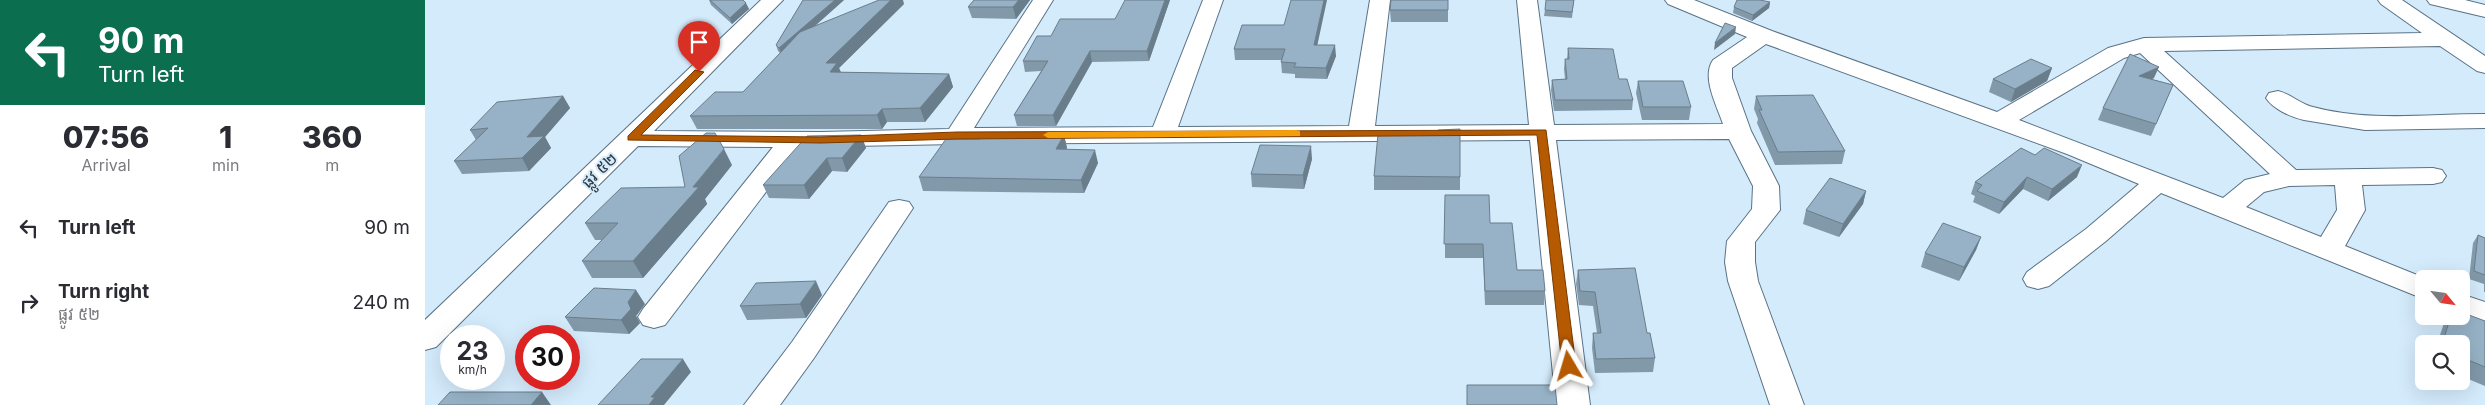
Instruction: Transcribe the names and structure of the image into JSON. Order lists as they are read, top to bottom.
{
  "streets": {
    "street": ["ផ្លូវ ៥២"]
  },
  "north": "bottom right",
  "page": {
    "turn": ["90 m", "Turn left"],
    "eta": [
      "07:56",
      "Arrival",
      "1",
      "min",
      "360",
      "m"
    ],
    "list": [
      {
        "name": "Turn left",
        "value": "90 m"
      },
      {
        "name": "Turn right",
        "note": "ផ្លូវ ៥២",
        "value": "240 m"
      }
    ],
    "speed": "23 km/h",
    "limit": "30"
  }
}
